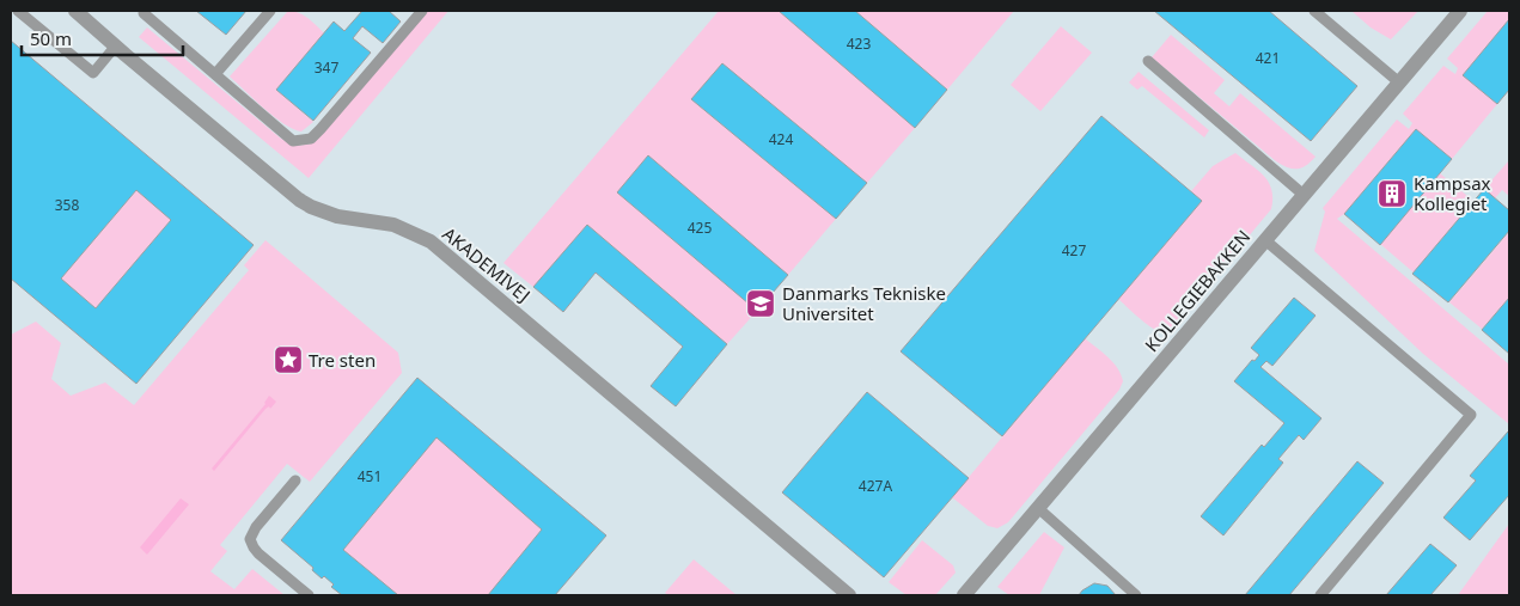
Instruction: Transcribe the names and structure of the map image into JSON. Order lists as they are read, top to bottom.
{
  "streets": {
    "street": ["AKADEMIVEJ", "KOLLEGIEBAKKEN"]
  },
  "places": {
    "building": ["Kampsax Kollegiet"],
    "school or university": ["Danmarks Tekniske Universitet"],
    "place": ["Tre sten"]
  },
  "house_numbers": [
    "423",
    "421",
    "347",
    "424",
    "358",
    "425",
    "427",
    "451",
    "427A"
  ],
  "scale_bar": "50 m"
}
